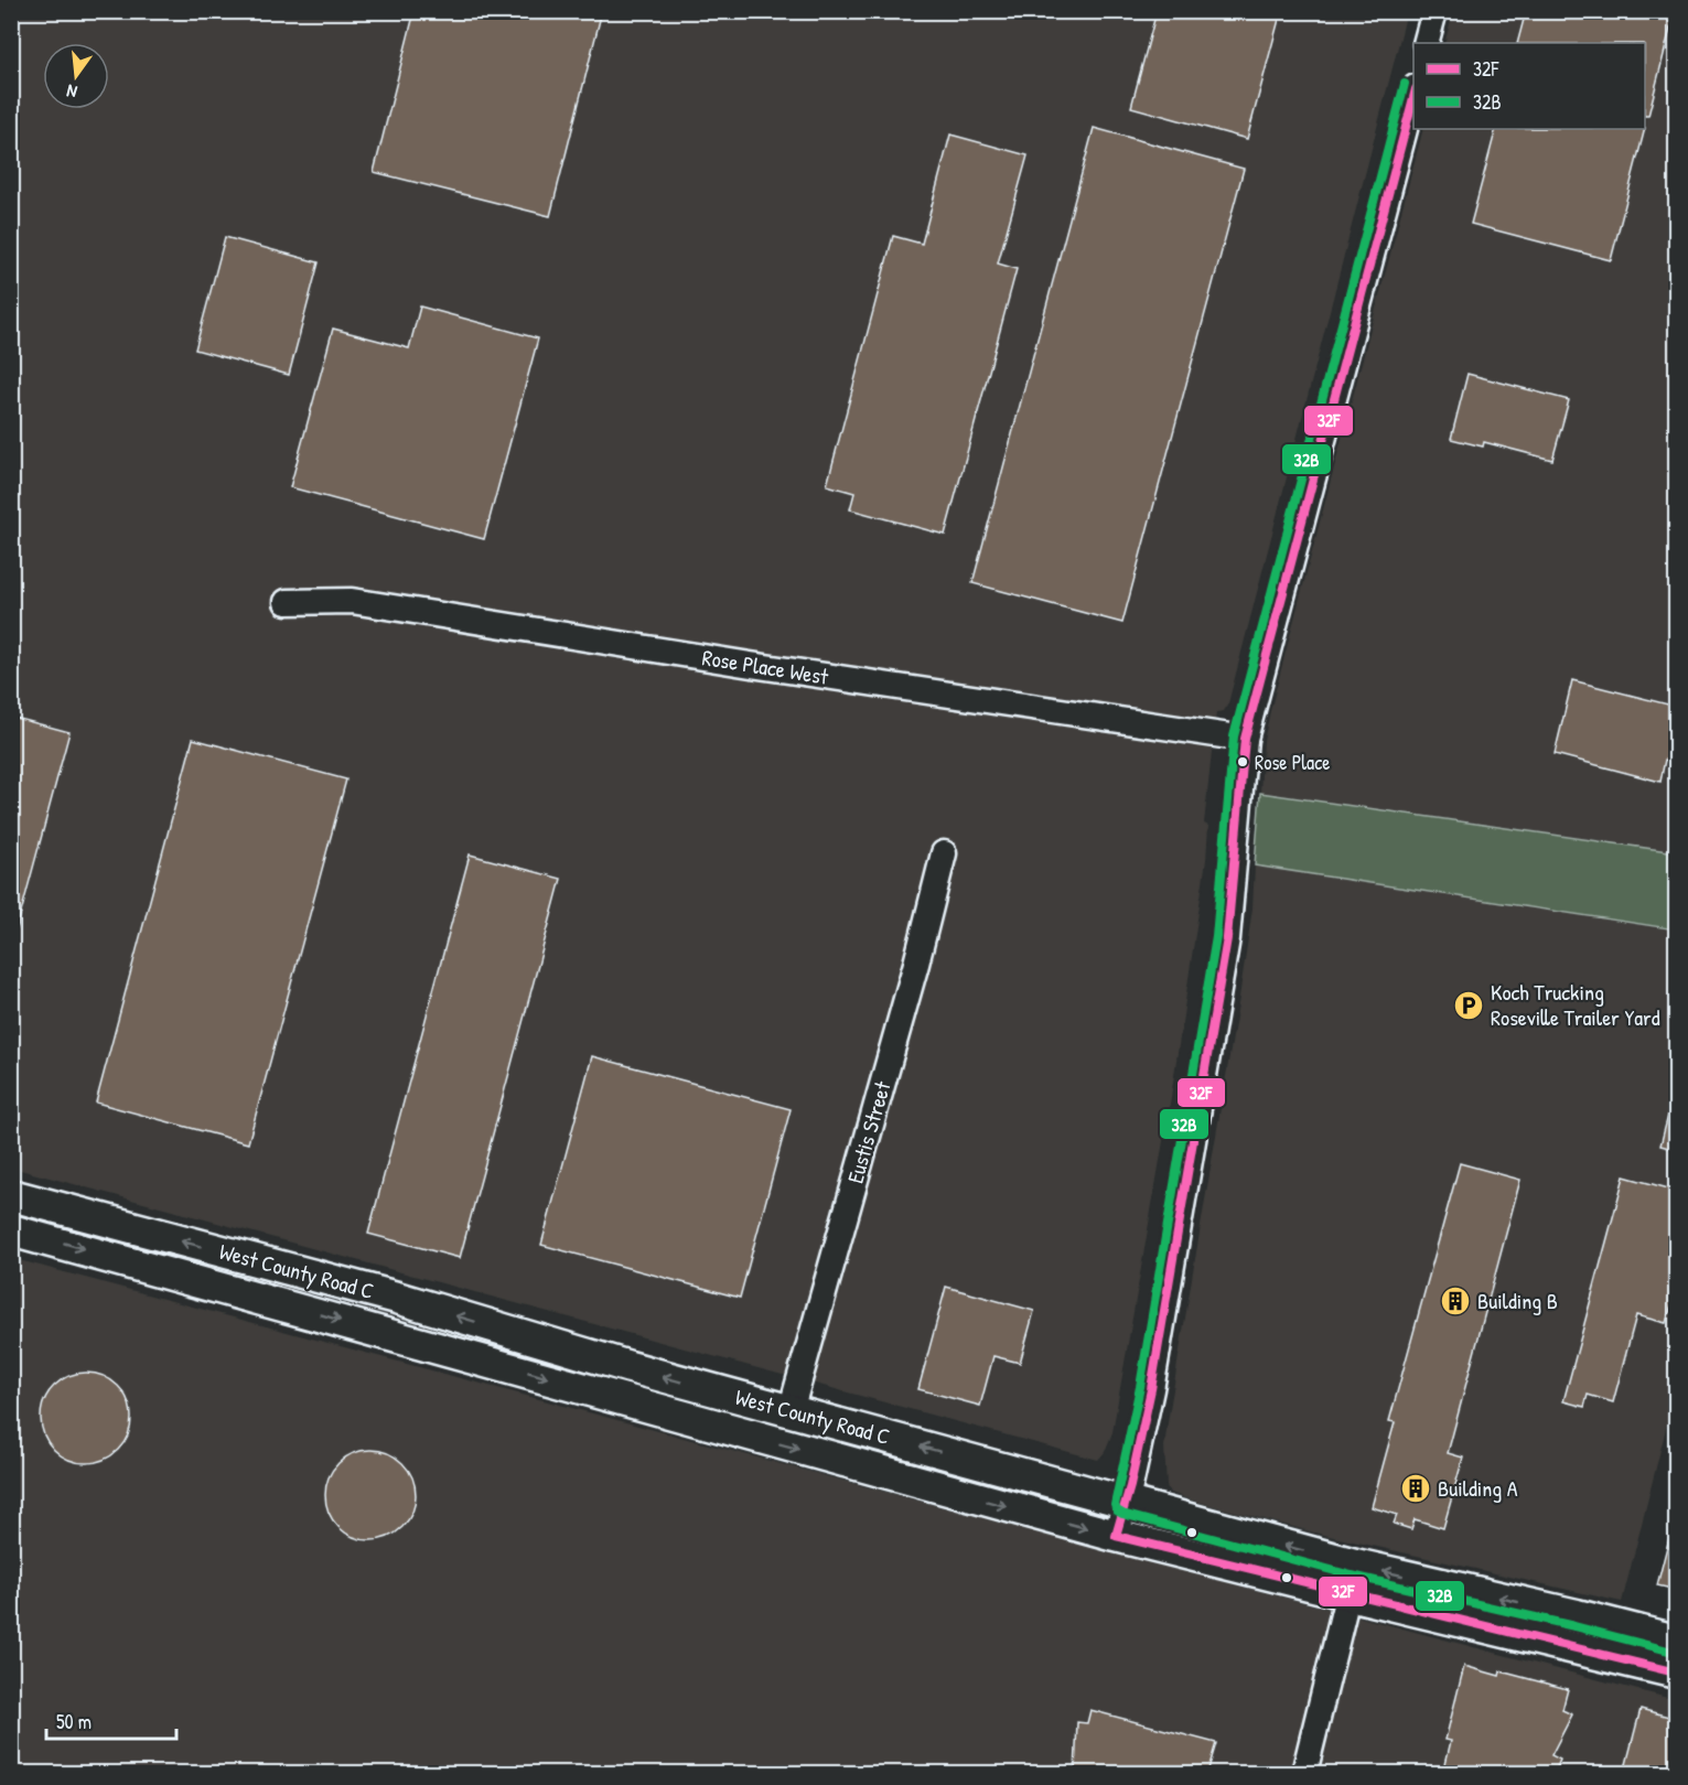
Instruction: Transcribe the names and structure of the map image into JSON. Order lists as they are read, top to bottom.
{
  "streets": {
    "main road": ["West County Road C"],
    "street": ["Rose Place West", "Eustis Street"]
  },
  "crossings": [
    ["Eustis Street", "West County Road C"]
  ],
  "places": {
    "other": ["Rose Place"],
    "parking": ["Koch Trucking Roseville Trailer Yard"],
    "building": ["Building B", "Building A"]
  },
  "lines": ["transit line 32B", "transit line 32F"],
  "legend": ["32F", "32B"],
  "scale_bar": "50 m",
  "north": "bottom"
}
